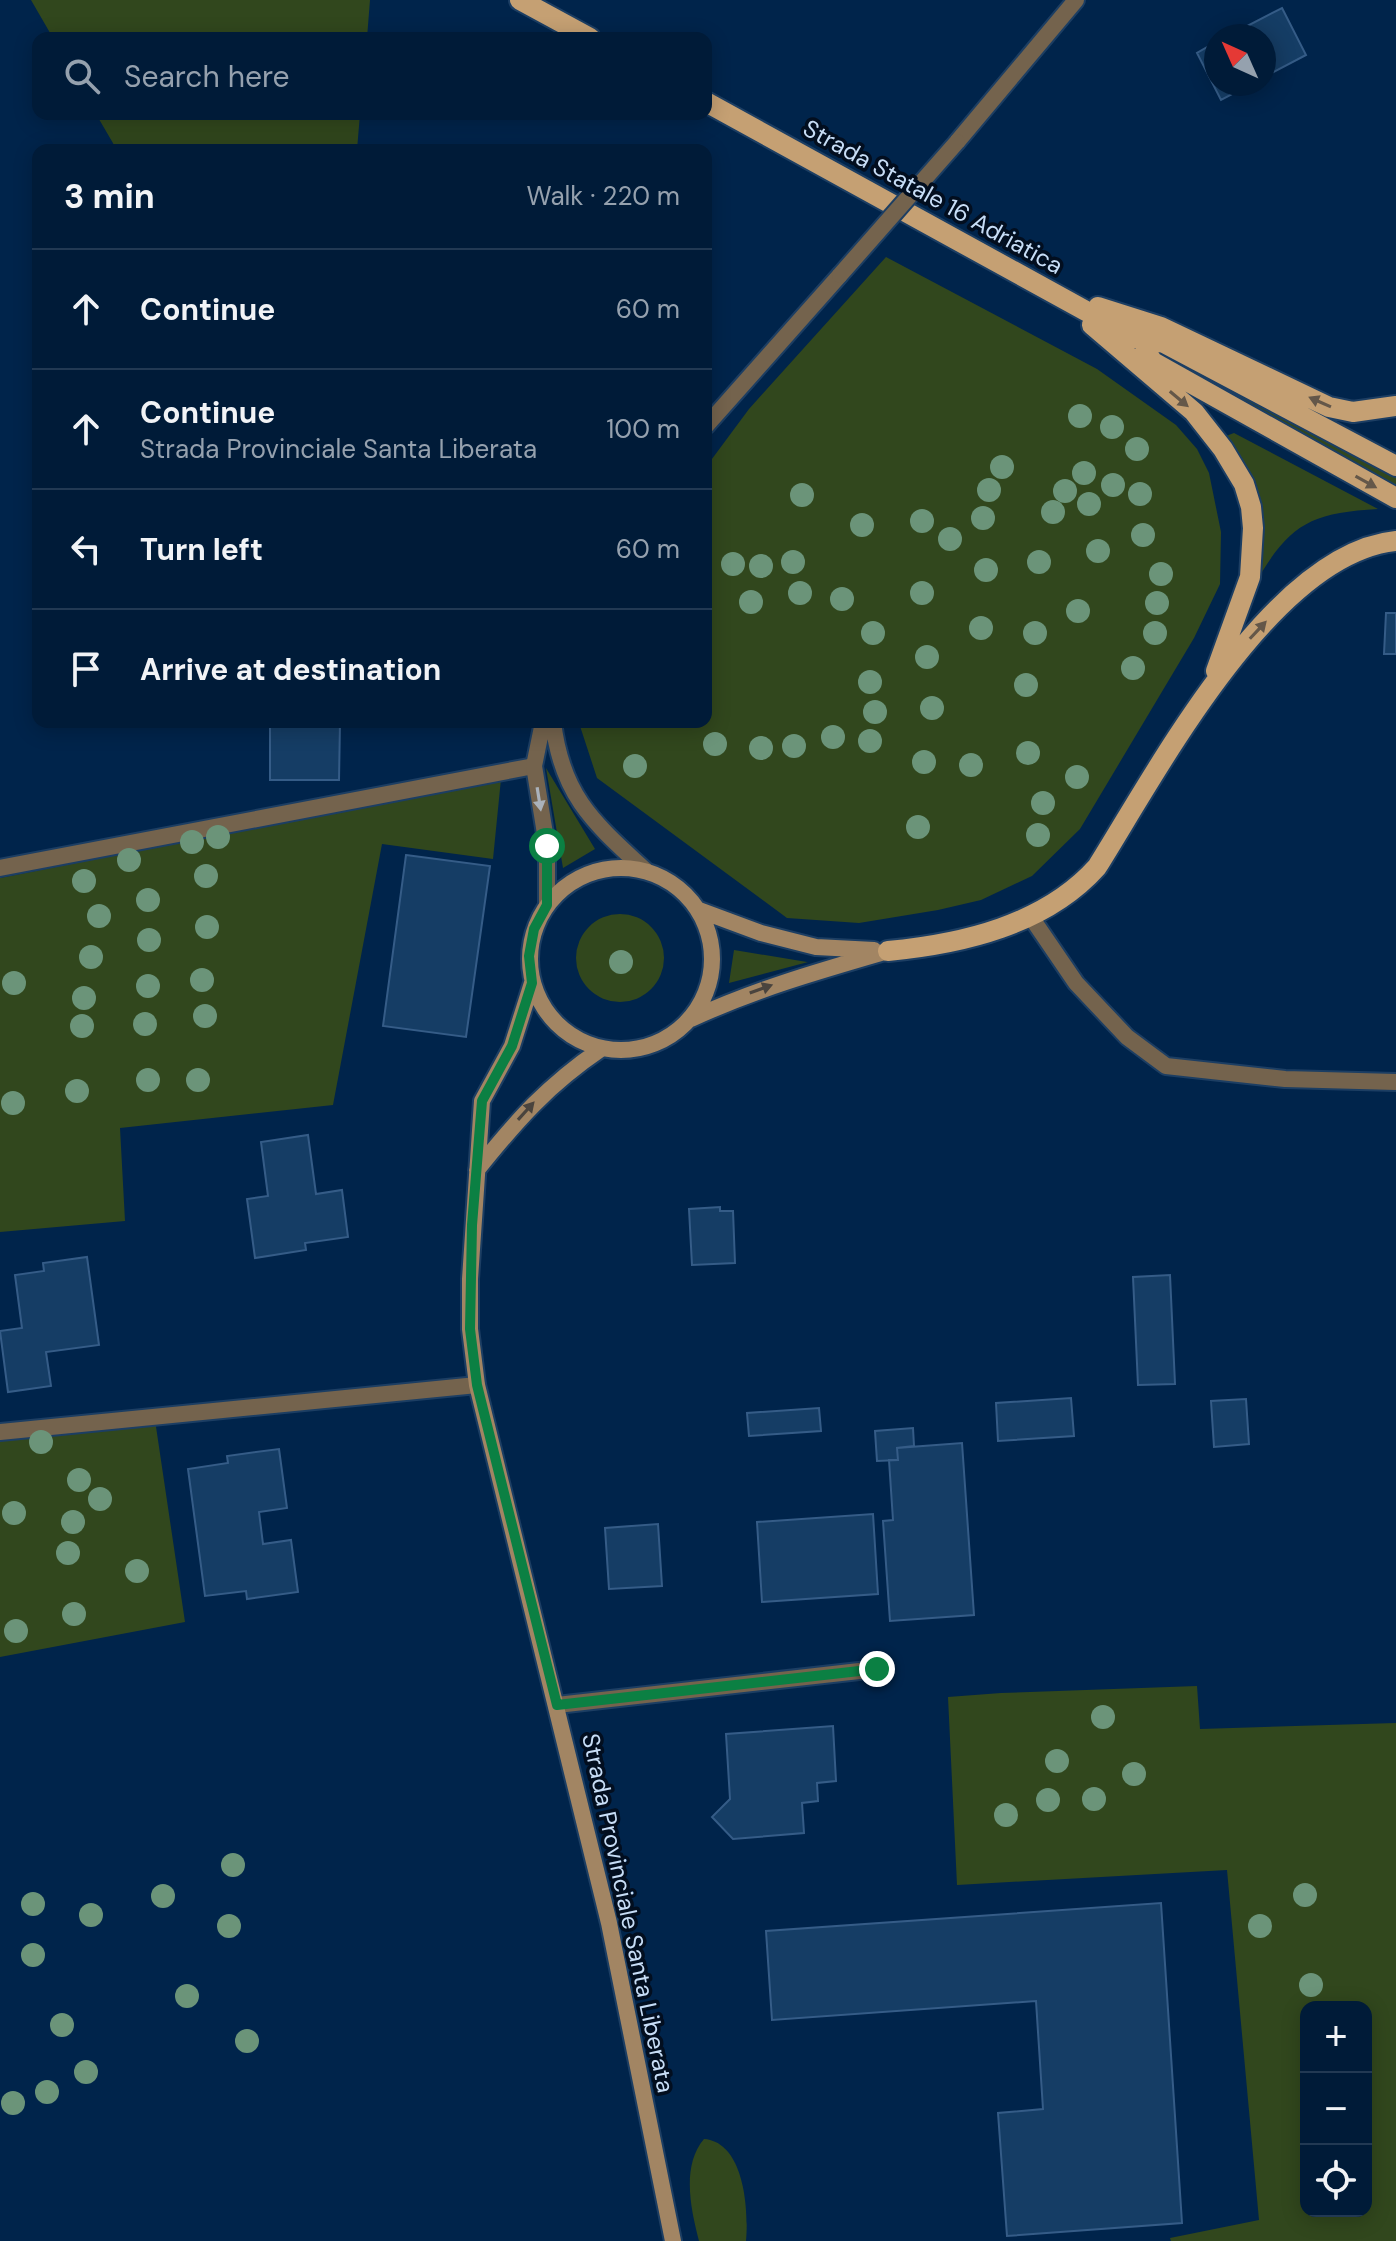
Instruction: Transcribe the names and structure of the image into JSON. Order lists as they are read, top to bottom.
{
  "streets": {
    "main road": ["Strada Statale 16 Adriatica", "Strada Provinciale Santa Liberata"]
  },
  "north": "top left",
  "page": {
    "search": "Search here",
    "heading": ["3 min", "Walk · 220 m"],
    "list": [
      ["Continue", "60 m"],
      ["Continue", "Strada Provinciale Santa Liberata", "100 m"],
      ["Turn left", "60 m"],
      "Arrive at destination"
    ],
    "map_buttons": ["+", "−"]
  }
}
